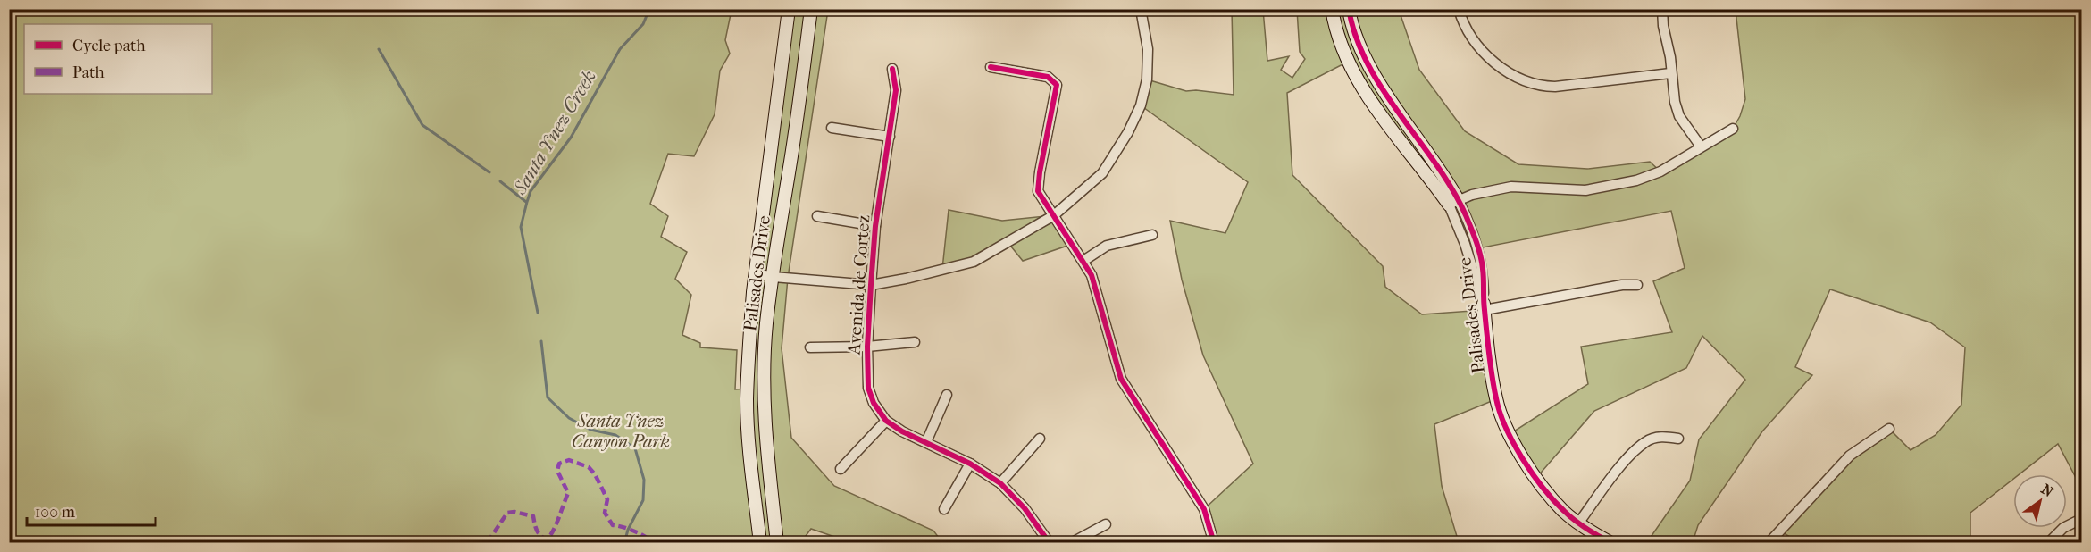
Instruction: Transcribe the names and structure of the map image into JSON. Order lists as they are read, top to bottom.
{
  "streets": {
    "street": ["Palisades Drive", "Avenida de Cortez"]
  },
  "water": ["Santa Ynez Creek"],
  "parks": ["Santa Ynez Canyon Park"],
  "legend": ["Cycle path", "Path"],
  "scale_bar": "100 m",
  "north": "top right"
}
